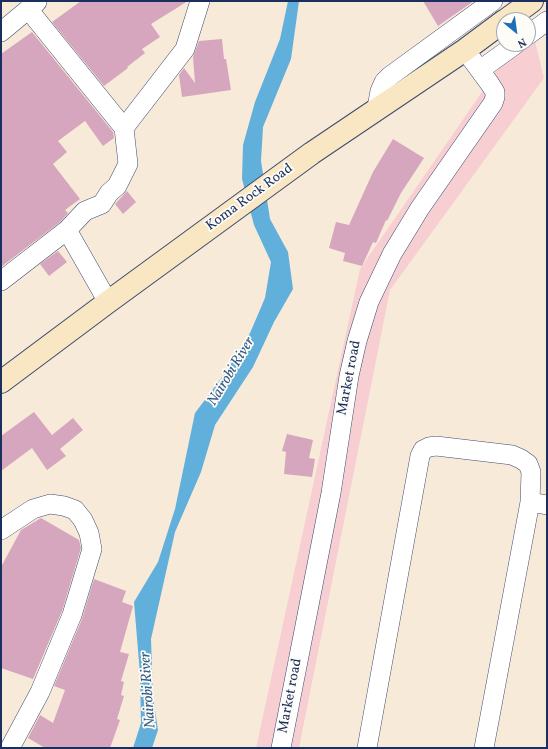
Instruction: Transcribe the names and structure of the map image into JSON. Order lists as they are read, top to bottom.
{
  "streets": {
    "main road": ["Koma Rock Road"],
    "street": ["Market road"]
  },
  "crossings": [
    ["Koma Rock Road", "Market road"]
  ],
  "water": ["Nairobi River"],
  "north": "bottom right"
}
